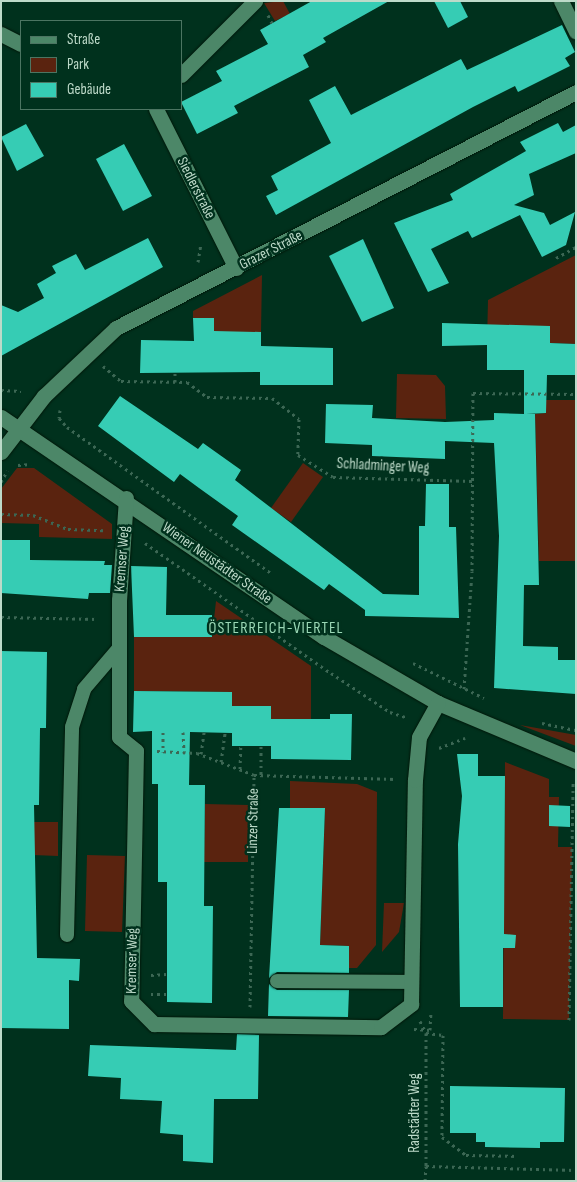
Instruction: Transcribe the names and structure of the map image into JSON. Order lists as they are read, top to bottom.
{
  "streets": {
    "street": [
      "Siedlerstraße",
      "Grazer Straße",
      "Kremser Weg",
      "Wiener Neustädter Straße"
    ],
    "path": ["Schladminger Weg", "Linzer Straße", "Radstädter Weg"]
  },
  "crossings": [
    ["Siedlerstraße", "Grazer Straße"],
    ["Grazer Straße", "Wiener Neustädter Straße"],
    ["Kremser Weg", "Wiener Neustädter Straße"],
    ["Kremser Weg", "Linzer Straße"]
  ],
  "districts": ["ÖSTERREICH-VIERTEL"],
  "legend": ["Straße", "Park", "Gebäude"]
}
